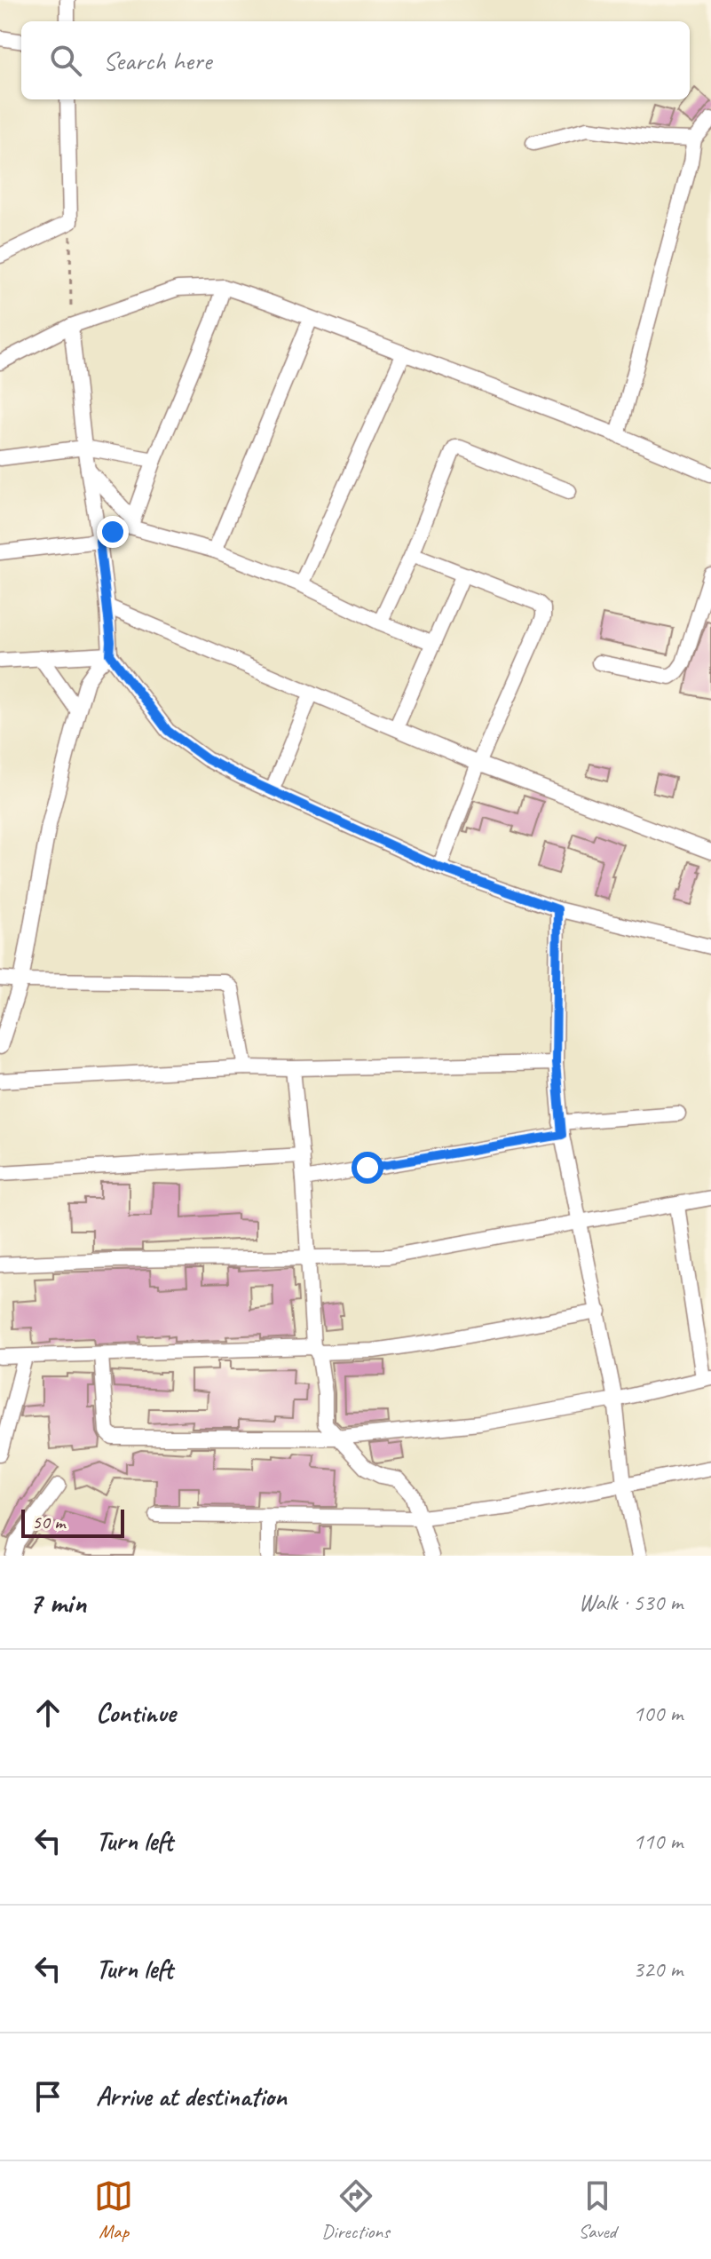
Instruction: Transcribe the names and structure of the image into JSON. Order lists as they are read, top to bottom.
{
  "scale_bar": "50 m",
  "page": {
    "search": "Search here",
    "scale": "50 m",
    "heading": ["7 min", "Walk · 530 m"],
    "list": [
      ["Continue", "100 m"],
      ["Turn left", "110 m"],
      ["Turn left", "320 m"],
      "Arrive at destination"
    ],
    "nav": ["Map", "Directions", "Saved"]
  }
}
